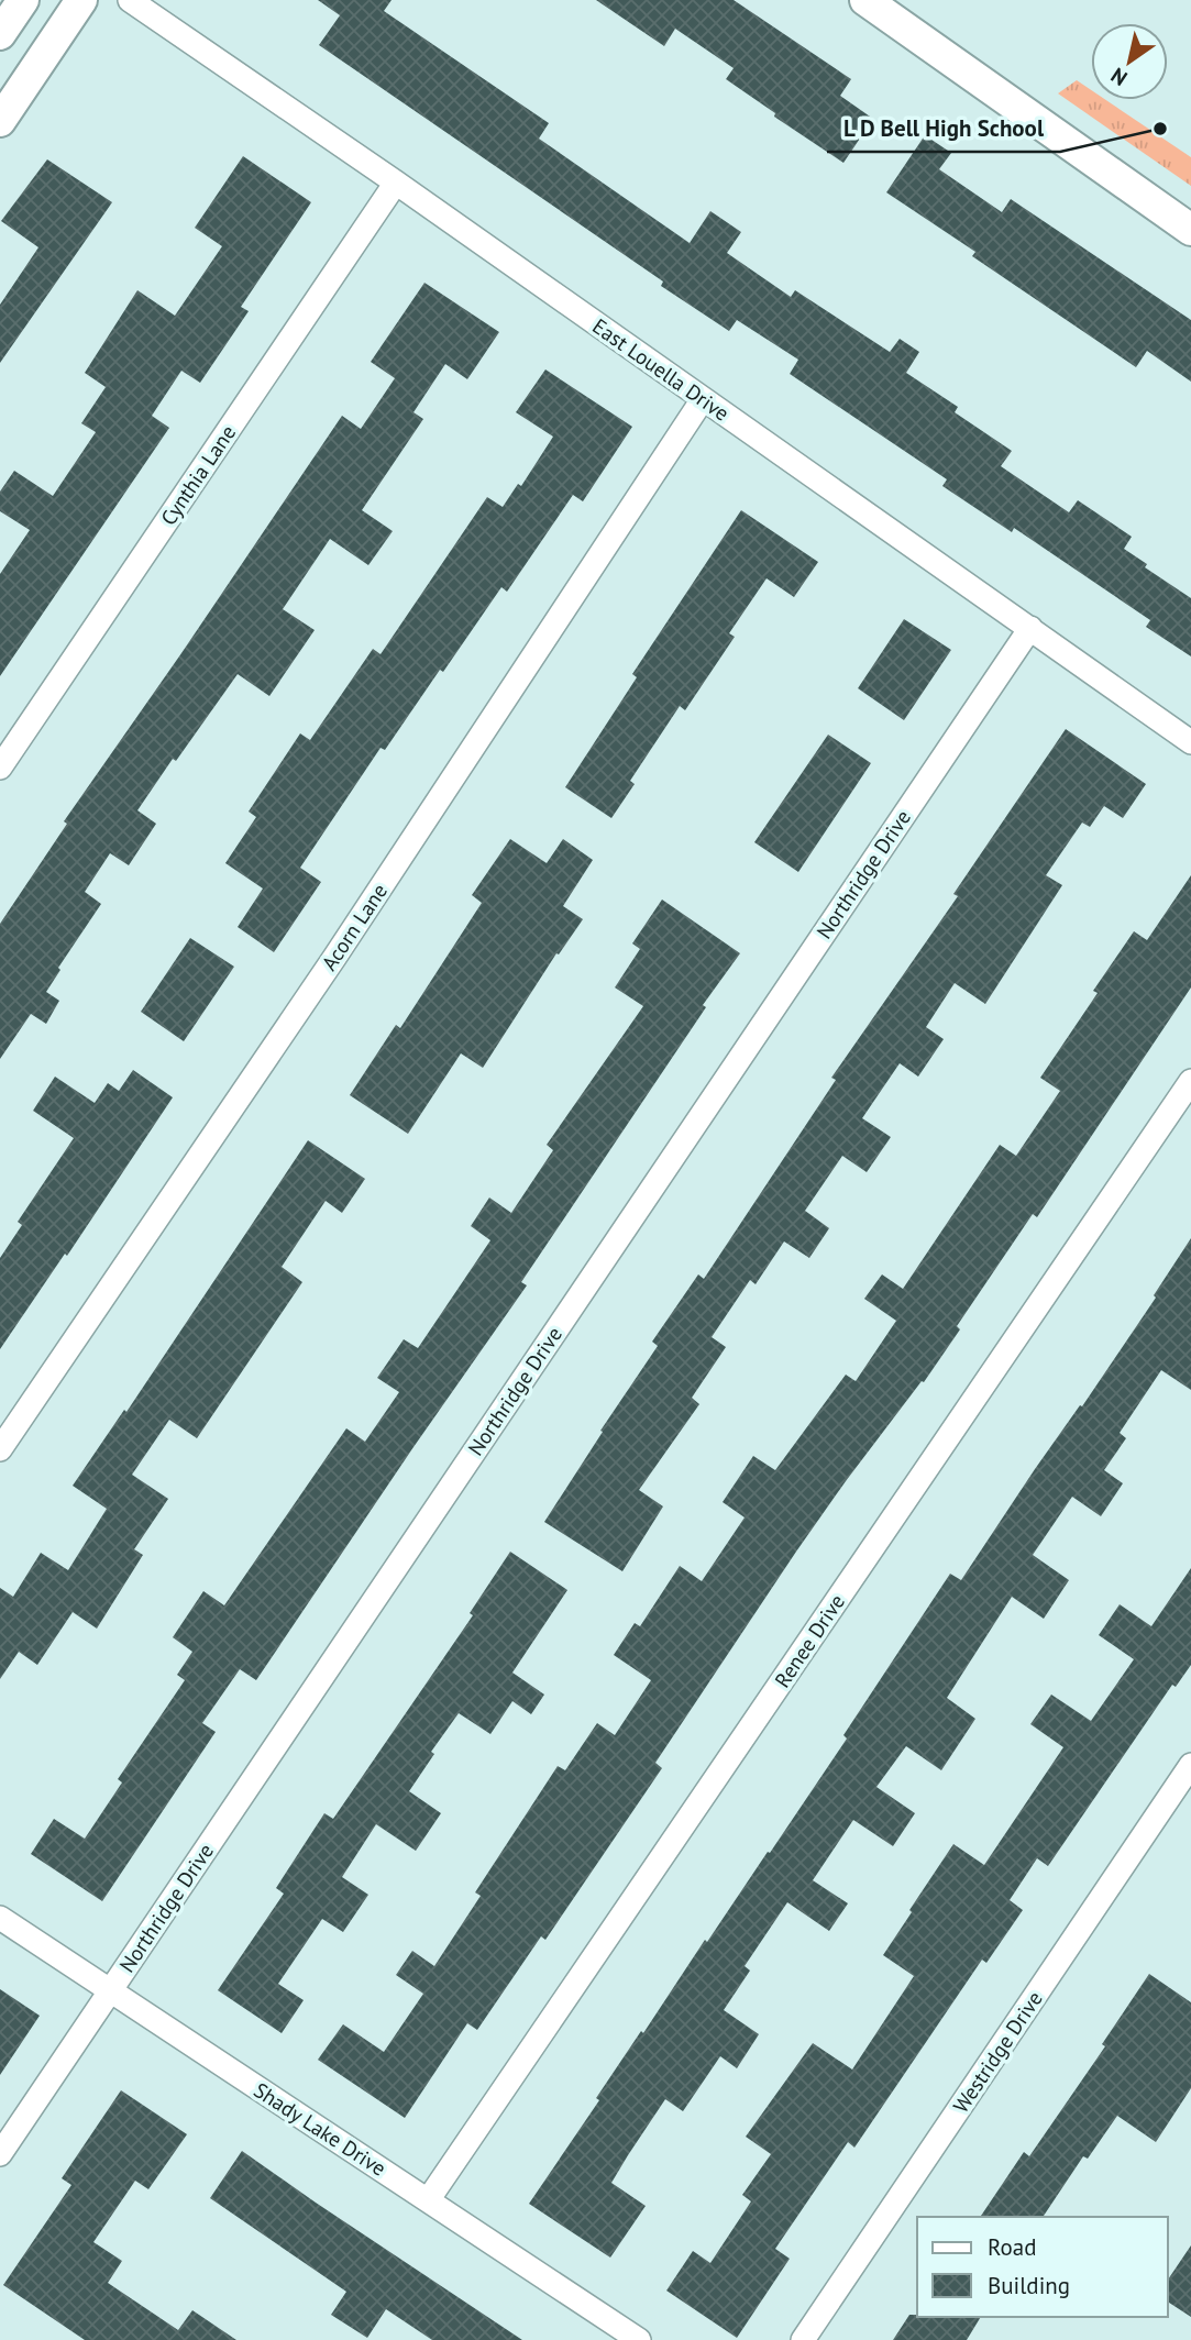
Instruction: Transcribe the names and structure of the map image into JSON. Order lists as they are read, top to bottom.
{
  "streets": {
    "street": [
      "East Louella Drive",
      "Cynthia Lane",
      "Northridge Drive",
      "Acorn Lane",
      "Renee Drive",
      "Westridge Drive",
      "Shady Lake Drive"
    ]
  },
  "crossings": [
    ["East Louella Drive", "Cynthia Lane"],
    ["East Louella Drive", "Northridge Drive"],
    ["East Louella Drive", "Acorn Lane"],
    ["Northridge Drive", "Shady Lake Drive"],
    ["Renee Drive", "Shady Lake Drive"]
  ],
  "places": ["L D Bell High School"],
  "legend": ["Road", "Building"],
  "north": "bottom left"
}
